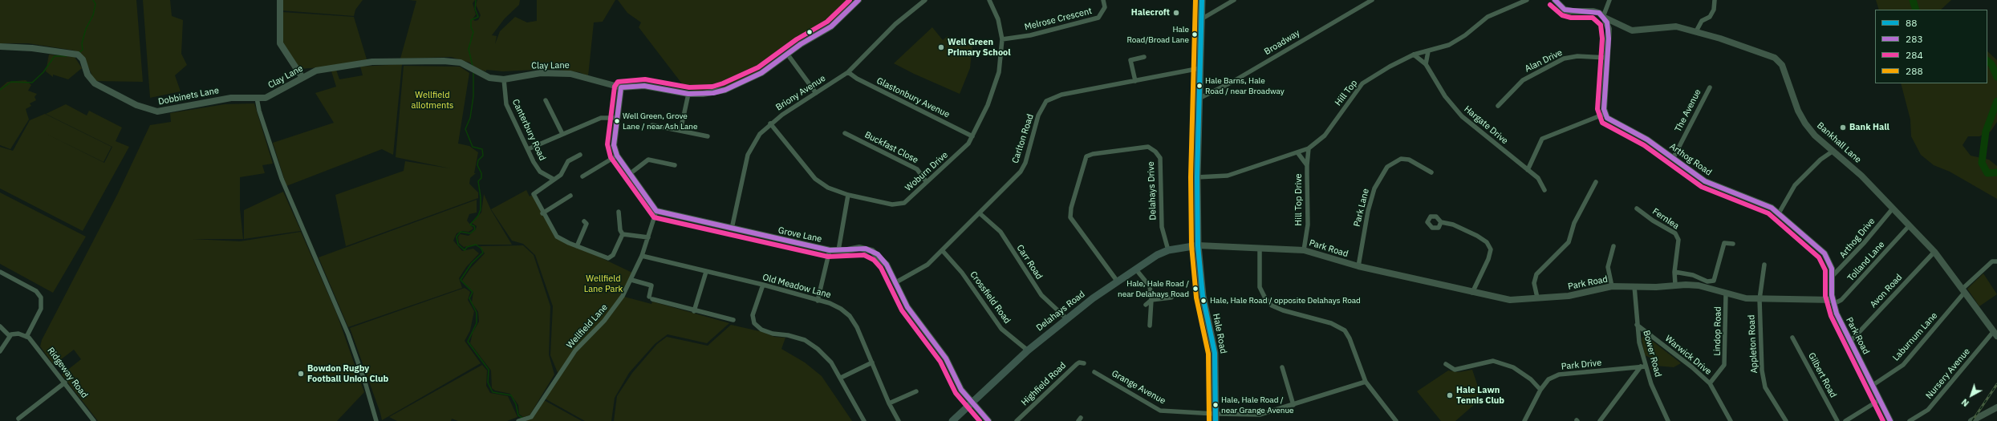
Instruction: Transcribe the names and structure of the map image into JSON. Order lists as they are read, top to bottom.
{
  "streets": {
    "main road": ["Delahays Road", "Hale Road"],
    "street": [
      "Melrose Crescent",
      "Broadway",
      "Alan Drive",
      "Clay Lane",
      "Briony Avenue",
      "Hill Top",
      "Dobbinets Lane",
      "Glastonbury Avenue",
      "The Avenue",
      "Hargate Drive",
      "Canterbury Road",
      "Carlton Road",
      "Bankhall Lane",
      "Buckfast Close",
      "Arthog Road",
      "Woburn Drive",
      "Delahays Drive",
      "Hill Top Drive",
      "Park Lane",
      "Fernlea",
      "Grove Lane",
      "Arthog Drive",
      "Park Road",
      "Tolland Lane",
      "Carr Road",
      "Old Meadow Lane",
      "Avon Road",
      "Crossfield Road",
      "Wellfield Lane",
      "Lindop Road",
      "Laburnum Lane",
      "Appleton Road",
      "Bower Road",
      "Warwick Drive",
      "Park Drive",
      "Ridgeway Road",
      "Nursery Avenue",
      "Gilbert Road",
      "Highfield Road",
      "Grange Avenue"
    ]
  },
  "crossings": [
    ["Melrose Crescent", "Woburn Drive"],
    ["Broadway", "Hale Road"],
    ["Clay Lane", "Dobbinets Lane"],
    ["Clay Lane", "Canterbury Road"],
    ["Briony Avenue", "Glastonbury Avenue"],
    ["Briony Avenue", "Woburn Drive"],
    ["Briony Avenue", "Grove Lane"],
    ["Hill Top", "Hargate Drive"],
    ["Hill Top", "Hill Top Drive"],
    ["Hill Top", "Hale Road"],
    ["Glastonbury Avenue", "Woburn Drive"],
    ["The Avenue", "Arthog Road"],
    ["Carlton Road", "Grove Lane"],
    ["Carlton Road", "Carr Road"],
    ["Carlton Road", "Crossfield Road"],
    ["Carlton Road", "Hale Road"],
    ["Bankhall Lane", "Arthog Drive"],
    ["Bankhall Lane", "Tolland Lane"],
    ["Bankhall Lane", "Avon Road"],
    ["Bankhall Lane", "Laburnum Lane"],
    ["Bankhall Lane", "Nursery Avenue"],
    ["Buckfast Close", "Woburn Drive"],
    ["Arthog Road", "Arthog Drive"],
    ["Arthog Road", "Park Road"],
    ["Arthog Road", "Tolland Lane"],
    ["Delahays Drive", "Delahays Road"],
    ["Hill Top Drive", "Park Road"],
    ["Park Lane", "Park Road"],
    ["Fernlea", "Park Road"],
    ["Grove Lane", "Delahays Road"],
    ["Grove Lane", "Wellfield Lane"],
    ["Park Road", "Tolland Lane"],
    ["Park Road", "Avon Road"],
    ["Park Road", "Delahays Road"],
    ["Park Road", "Lindop Road"],
    ["Park Road", "Hale Road"],
    ["Park Road", "Laburnum Lane"],
    ["Park Road", "Appleton Road"],
    ["Park Road", "Bower Road"],
    ["Carr Road", "Delahays Road"],
    ["Old Meadow Lane", "Wellfield Lane"],
    ["Crossfield Road", "Delahays Road"],
    ["Delahays Road", "Hale Road"],
    ["Lindop Road", "Warwick Drive"],
    ["Hale Road", "Grange Avenue"],
    ["Bower Road", "Warwick Drive"],
    ["Bower Road", "Park Drive"]
  ],
  "parks": ["Wellfield allotments", "Wellfield Lane Park"],
  "places": [
    "Halecroft",
    "Hale Road/Broad Lane",
    "Well Green Primary School",
    "Hale Barns, Hale Road / near Broadway",
    "Well Green, Grove Lane / near Ash Lane",
    "Bank Hall",
    "Hale, Hale Road / near Delahays Road",
    "Hale, Hale Road / opposite Delahays Road",
    "Bowdon Rugby Football Union Club",
    "Hale Lawn Tennis Club",
    "Hale, Hale Road / near Grange Avenue"
  ],
  "lines": [
    "transit line 88",
    "transit line 283",
    "transit line 284",
    "transit line 288"
  ],
  "legend": [
    "88",
    "283",
    "284",
    "288"
  ],
  "north": "bottom left"
}
